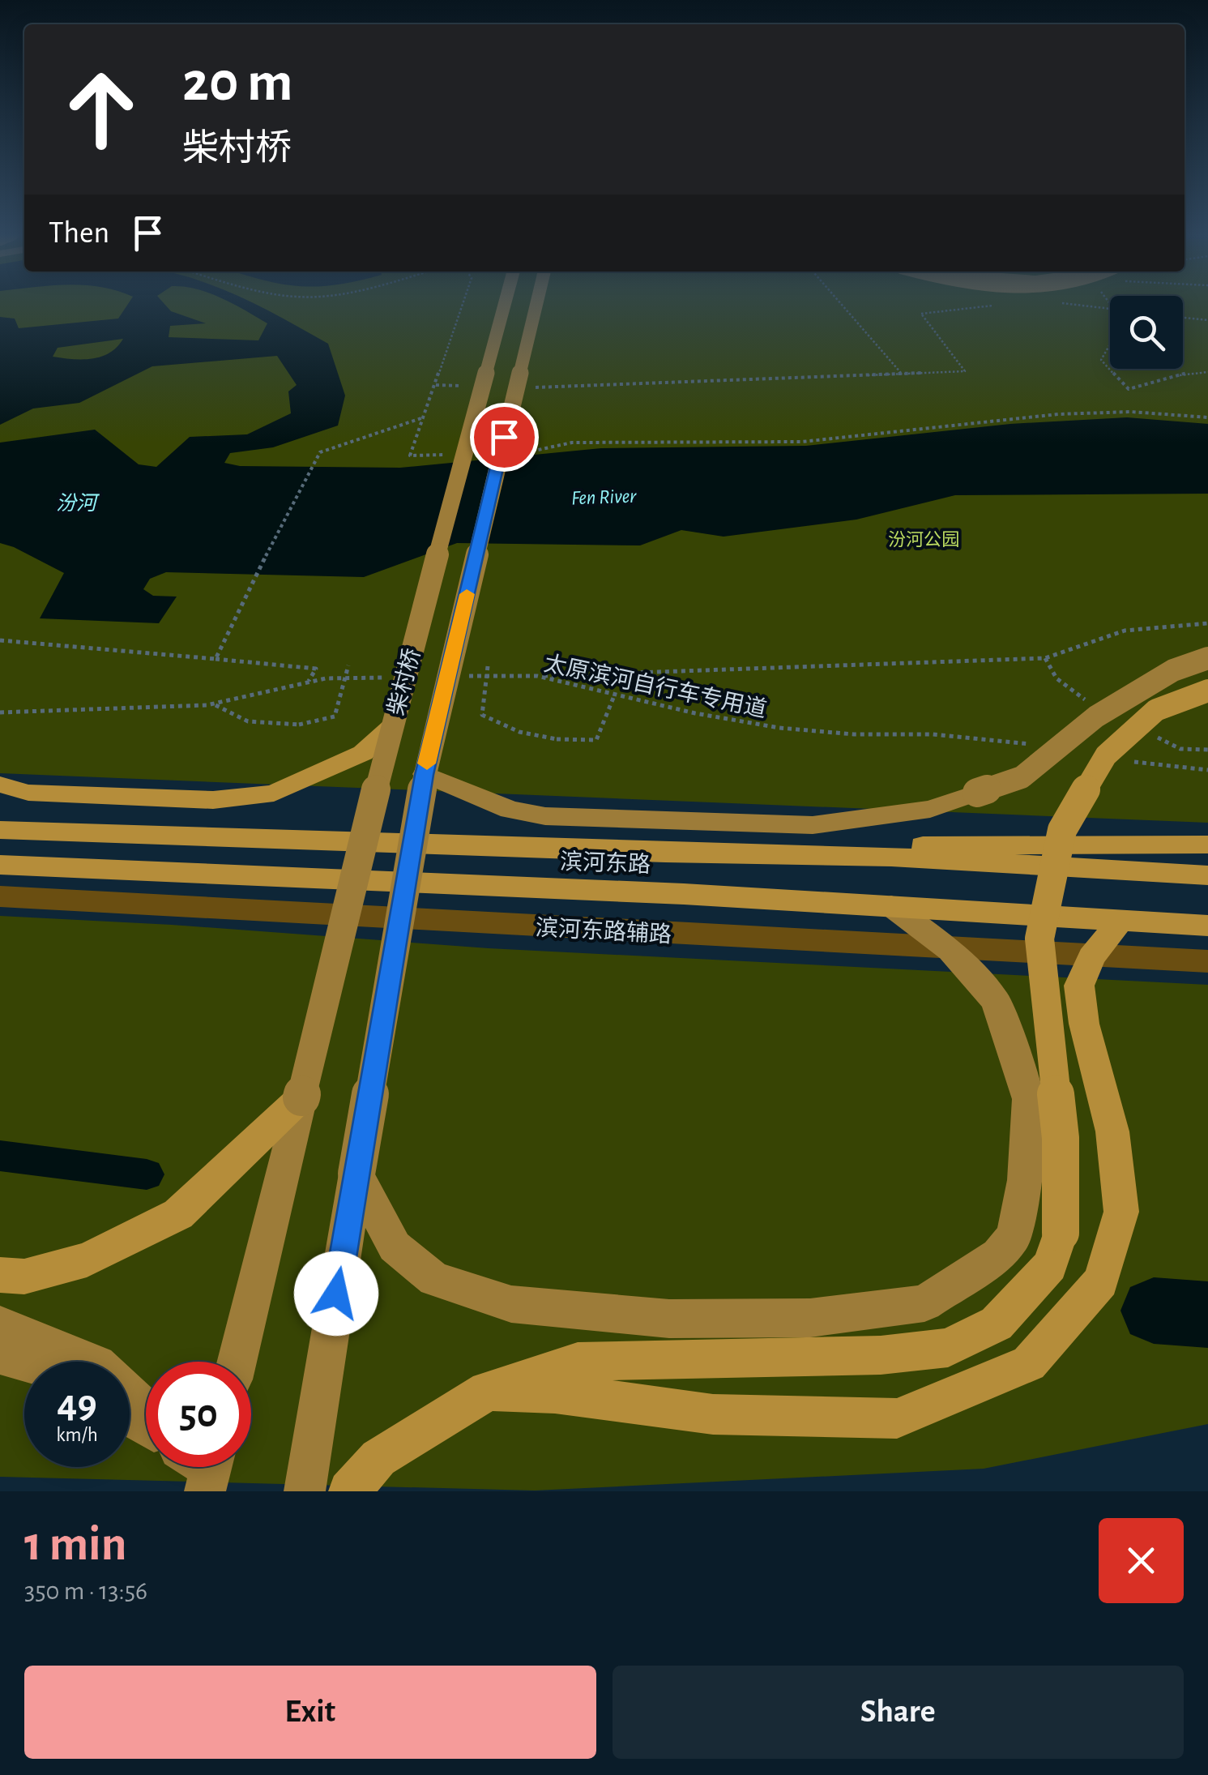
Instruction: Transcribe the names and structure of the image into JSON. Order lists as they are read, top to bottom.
{
  "streets": {
    "highway": ["滨河东路"],
    "main road": ["柴村桥"],
    "street": ["滨河东路辅路"],
    "path": ["太原滨河自行车专用道"]
  },
  "water": ["Fen River", "汾河"],
  "parks": ["汾河公园"],
  "page": {
    "turn": ["20 m", "柴村桥"],
    "then": "Then",
    "speed": "49 km/h",
    "limit": "50",
    "heading": ["1 min", "350 m · 13:56"],
    "buttons": ["Exit", "Share"]
  }
}
